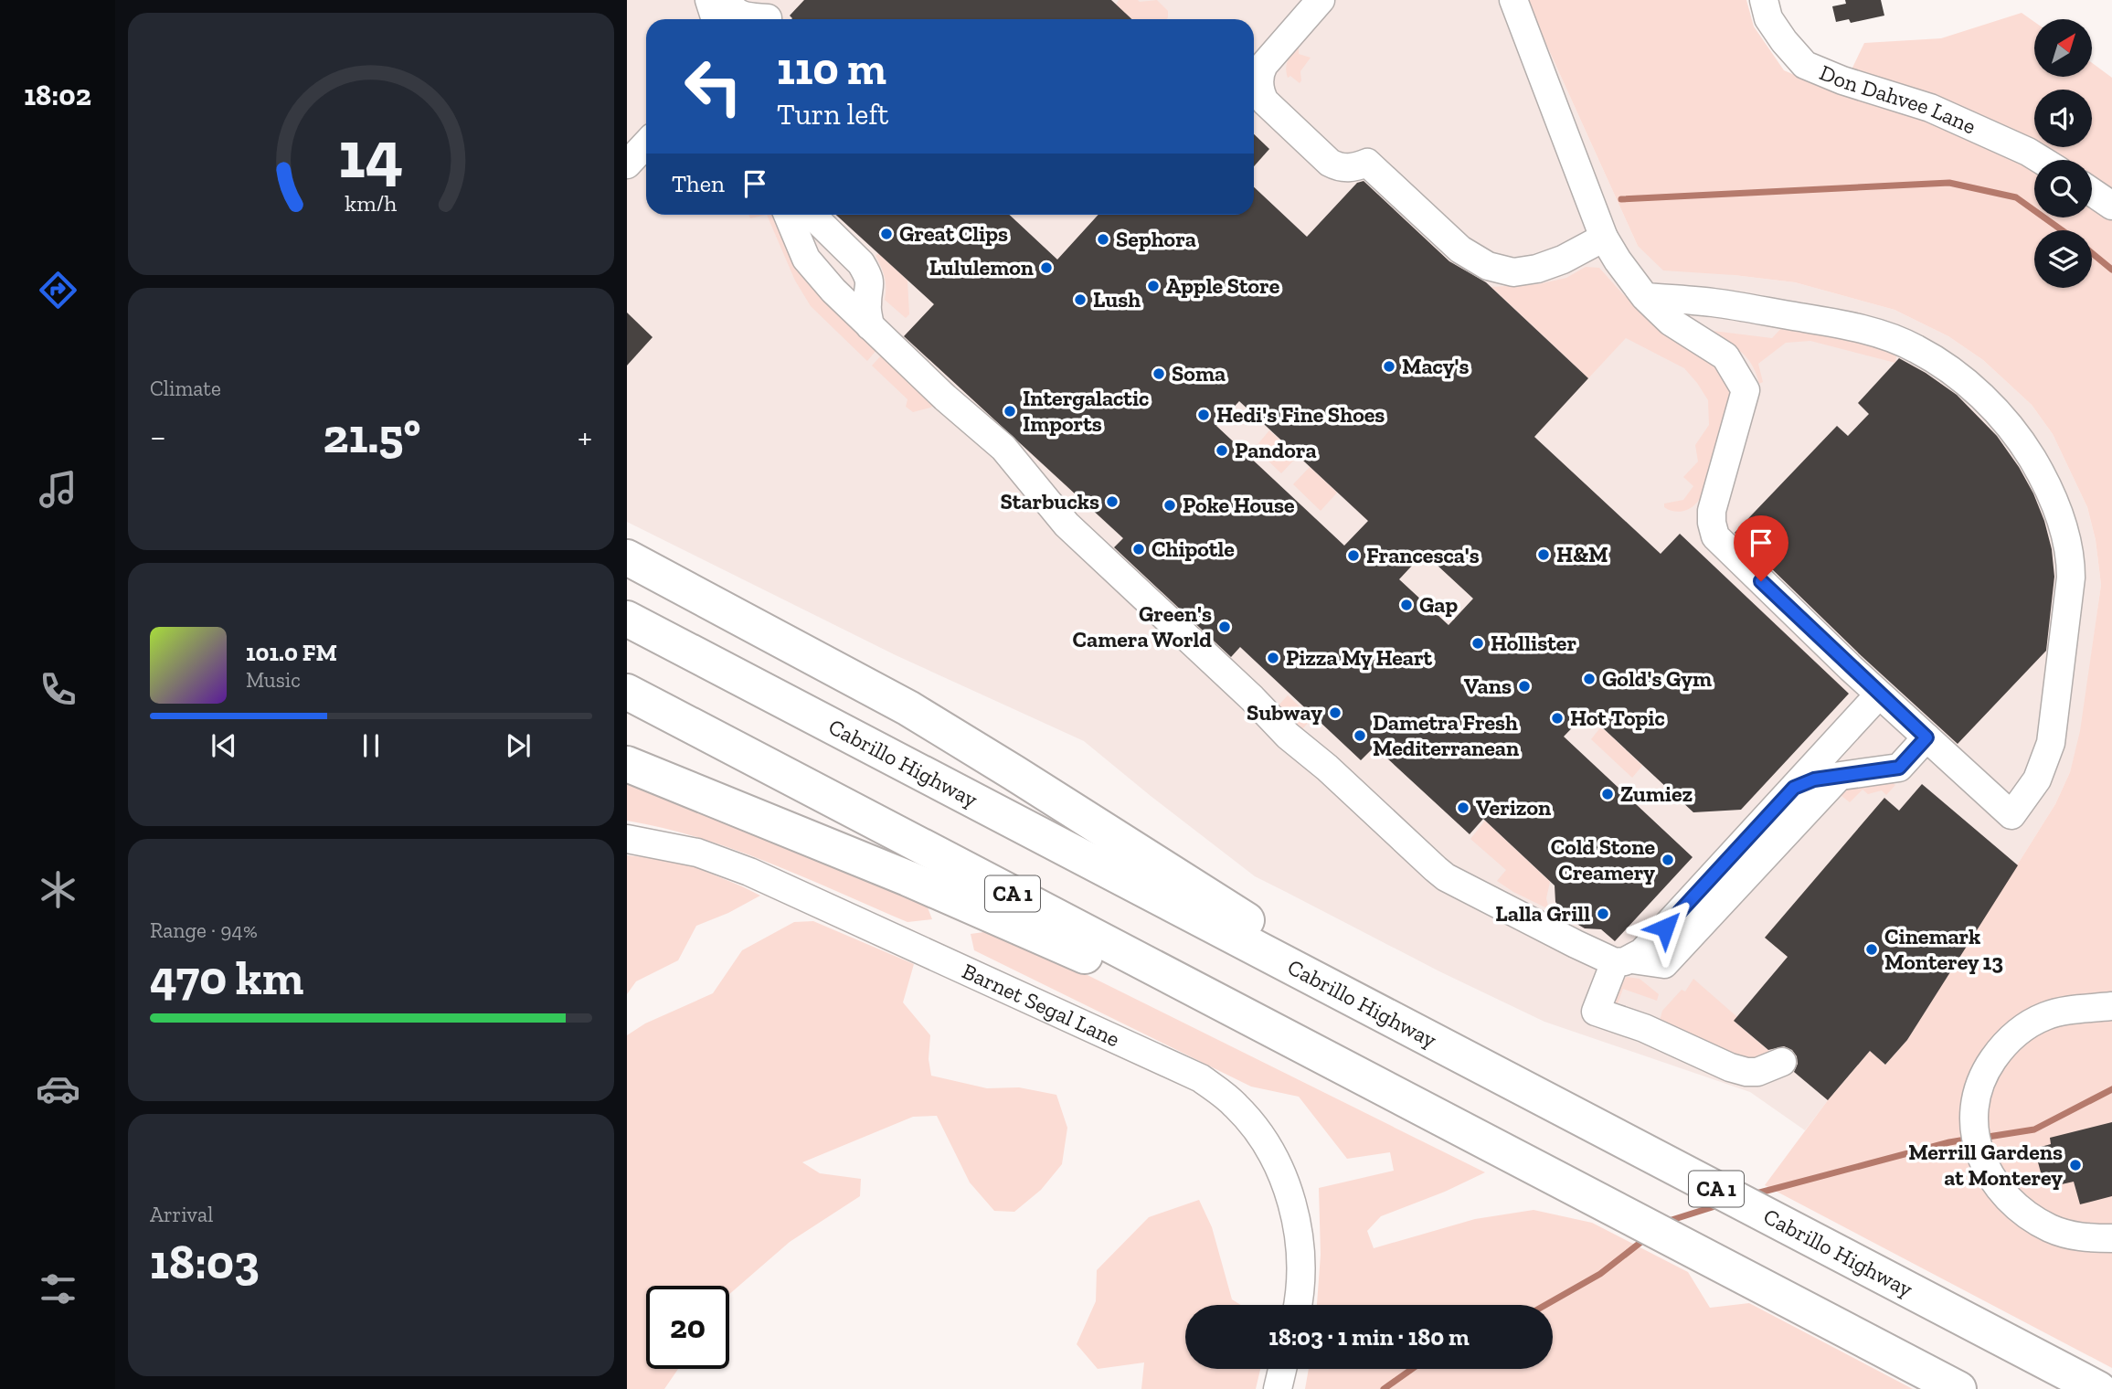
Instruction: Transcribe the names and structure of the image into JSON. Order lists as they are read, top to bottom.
{
  "streets": {
    "highway": ["Cabrillo Highway", "CA 1"],
    "street": ["Don Dahvee Lane", "Barnet Segal Lane"]
  },
  "places": [
    "Great Clips",
    "Sephora",
    "Lululemon",
    "Apple Store",
    "Lush",
    "Macy's",
    "Soma",
    "Intergalactic Imports",
    "Hedi's Fine Shoes",
    "Pandora",
    "Starbucks",
    "Poke House",
    "Chipotle",
    "H&M",
    "Francesca's",
    "Gap",
    "Green's Camera World",
    "Hollister",
    "Pizza My Heart",
    "Gold's Gym",
    "Vans",
    "Subway",
    "Hot Topic",
    "Dametra Fresh Mediterranean",
    "Zumiez",
    "Verizon",
    "Cold Stone Creamery",
    "Lalla Grill",
    "Cinemark Monterey 13",
    "Merrill Gardens at Monterey"
  ],
  "north": "top right",
  "page": {
    "tabs": "18:02",
    "turn": ["110 m", "Turn left"],
    "then": "Then",
    "tile": [
      "Climate",
      ["Range · 94%", "470 km"],
      ["Arrival", "18:03"]
    ],
    "heat": ["−", "21.5°", "+"],
    "song": ["101.0 FM", "Music"],
    "limit": "20",
    "trip": "18:03 · 1 min · 180 m",
    "gauge": ["14", "km/h"]
  }
}
